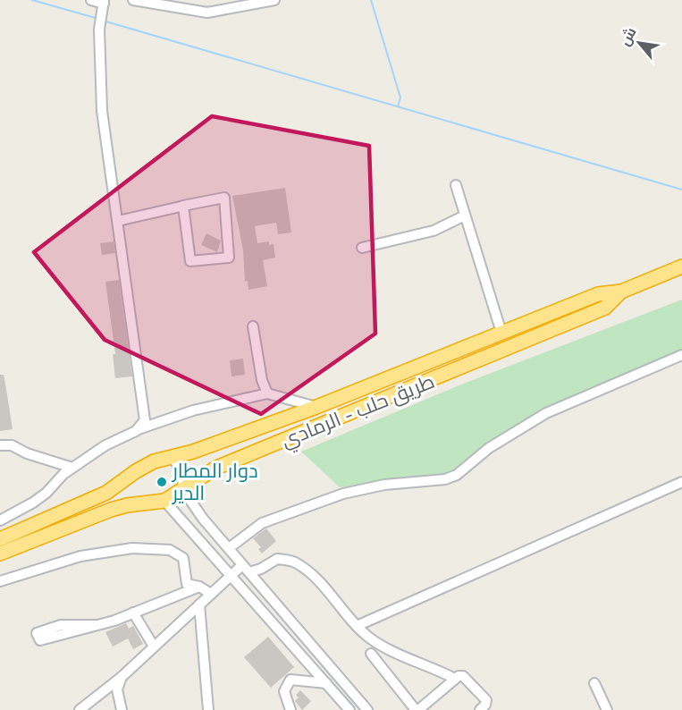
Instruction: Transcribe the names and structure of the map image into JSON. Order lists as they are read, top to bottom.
{
  "streets": {
    "highway": ["طريق حلب - الرمادي"]
  },
  "places": ["دوار المطار الدير"],
  "north": "top left"
}
